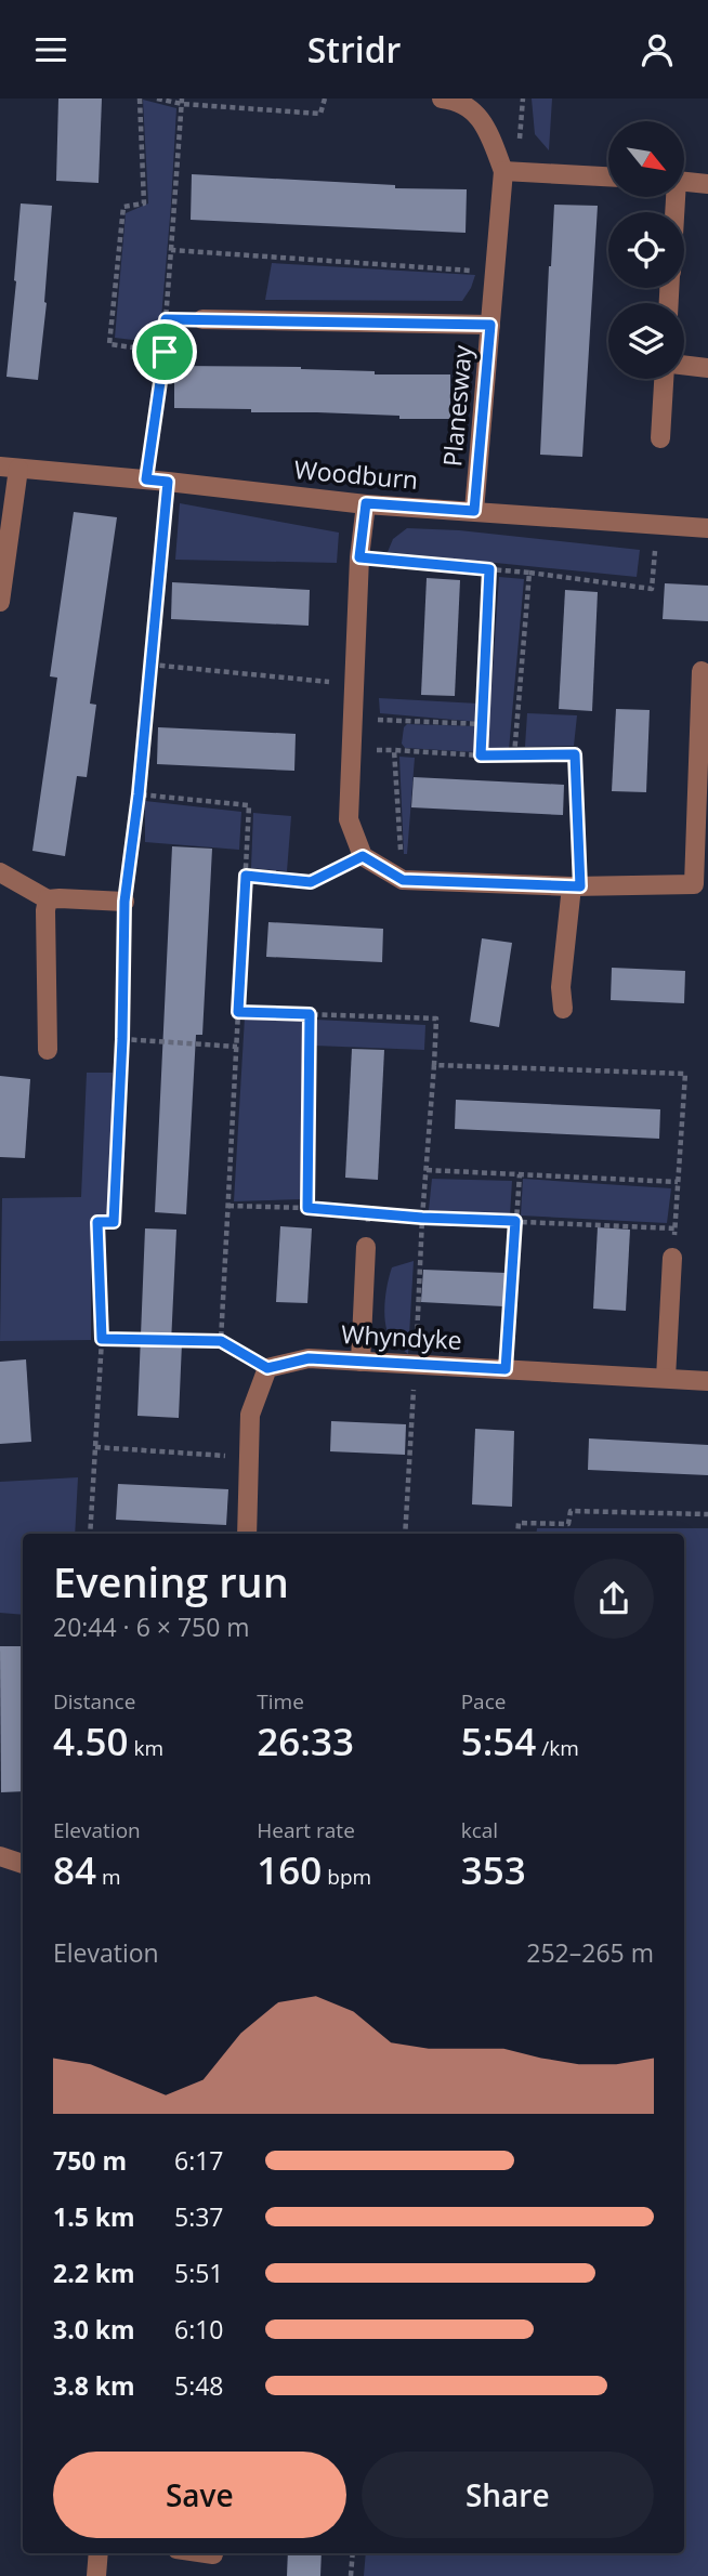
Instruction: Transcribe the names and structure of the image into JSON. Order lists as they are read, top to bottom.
{
  "streets": {
    "street": ["Planesway", "Woodburn", "Whyndyke"]
  },
  "crossings": [
    ["Planesway", "Woodburn"]
  ],
  "north": "bottom right",
  "page": {
    "header": "Stridr",
    "heading": ["Evening run", "20:44 · 6 × 750 m"],
    "stats": [
      ["Distance", "4.50 km"],
      ["Time", "26:33"],
      ["Pace", "5:54 /km"],
      ["Elevation", "84 m"],
      ["Heart rate", "160 bpm"],
      ["kcal", "353"]
    ],
    "chart": ["Elevation", "252–265 m"],
    "list": [
      {
        "name": "750 m",
        "note": "6:17"
      },
      {
        "name": "1.5 km",
        "note": "5:37"
      },
      {
        "name": "2.2 km",
        "note": "5:51"
      },
      {
        "name": "3.0 km",
        "note": "6:10"
      },
      {
        "name": "3.8 km",
        "note": "5:48"
      }
    ],
    "buttons": ["Save", "Share"]
  }
}
